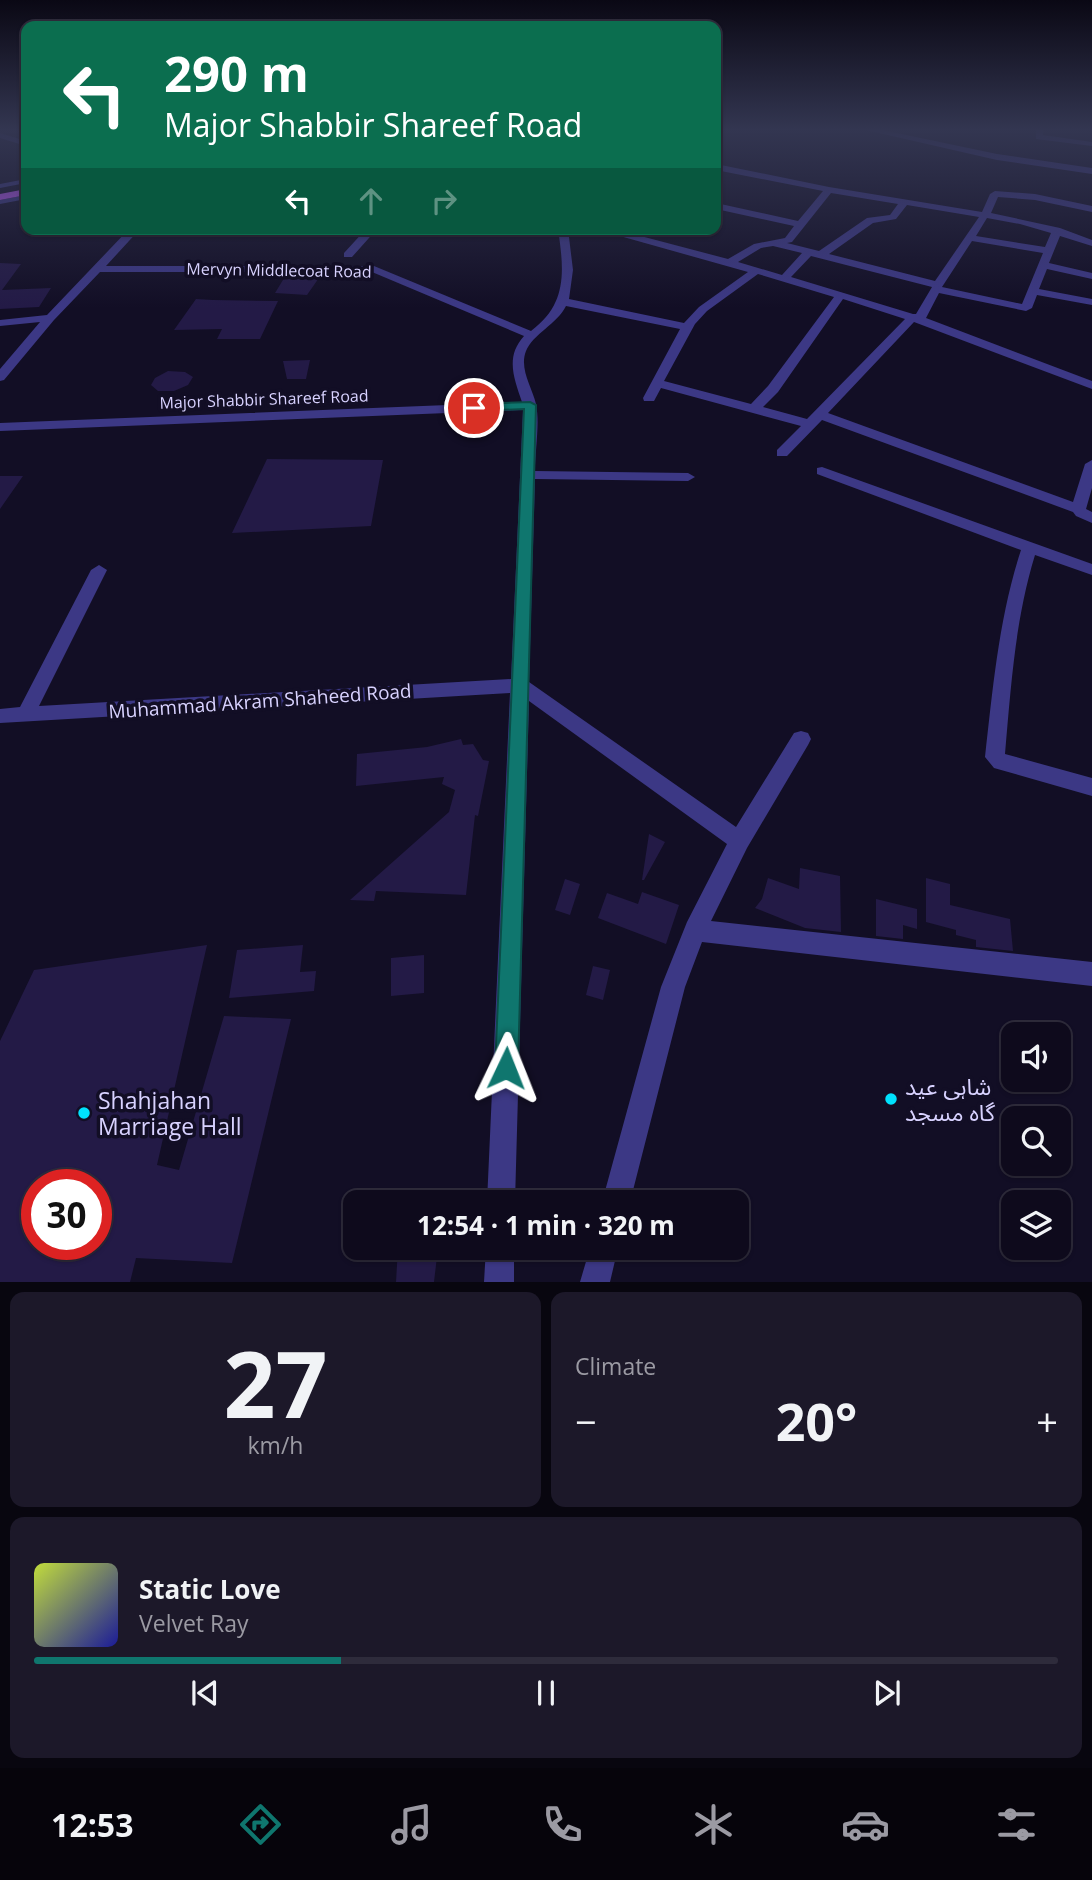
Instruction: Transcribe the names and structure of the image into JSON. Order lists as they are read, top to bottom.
{
  "streets": {
    "street": ["Mervyn Middlecoat Road", "Major Shabbir Shareef Road", "Muhammad Akram Shaheed Road"]
  },
  "places": ["شاہی عید گاہ مسجد", "Shahjahan Marriage Hall"],
  "page": {
    "turn": ["290 m", "Major Shabbir Shareef Road"],
    "limit": "30",
    "trip": "12:54 · 1 min · 320 m",
    "tile": [
      ["27", "km/h"],
      "Climate"
    ],
    "heat": ["−", "20°", "+"],
    "song": ["Static Love", "Velvet Ray"],
    "tabs": "12:53"
  }
}
